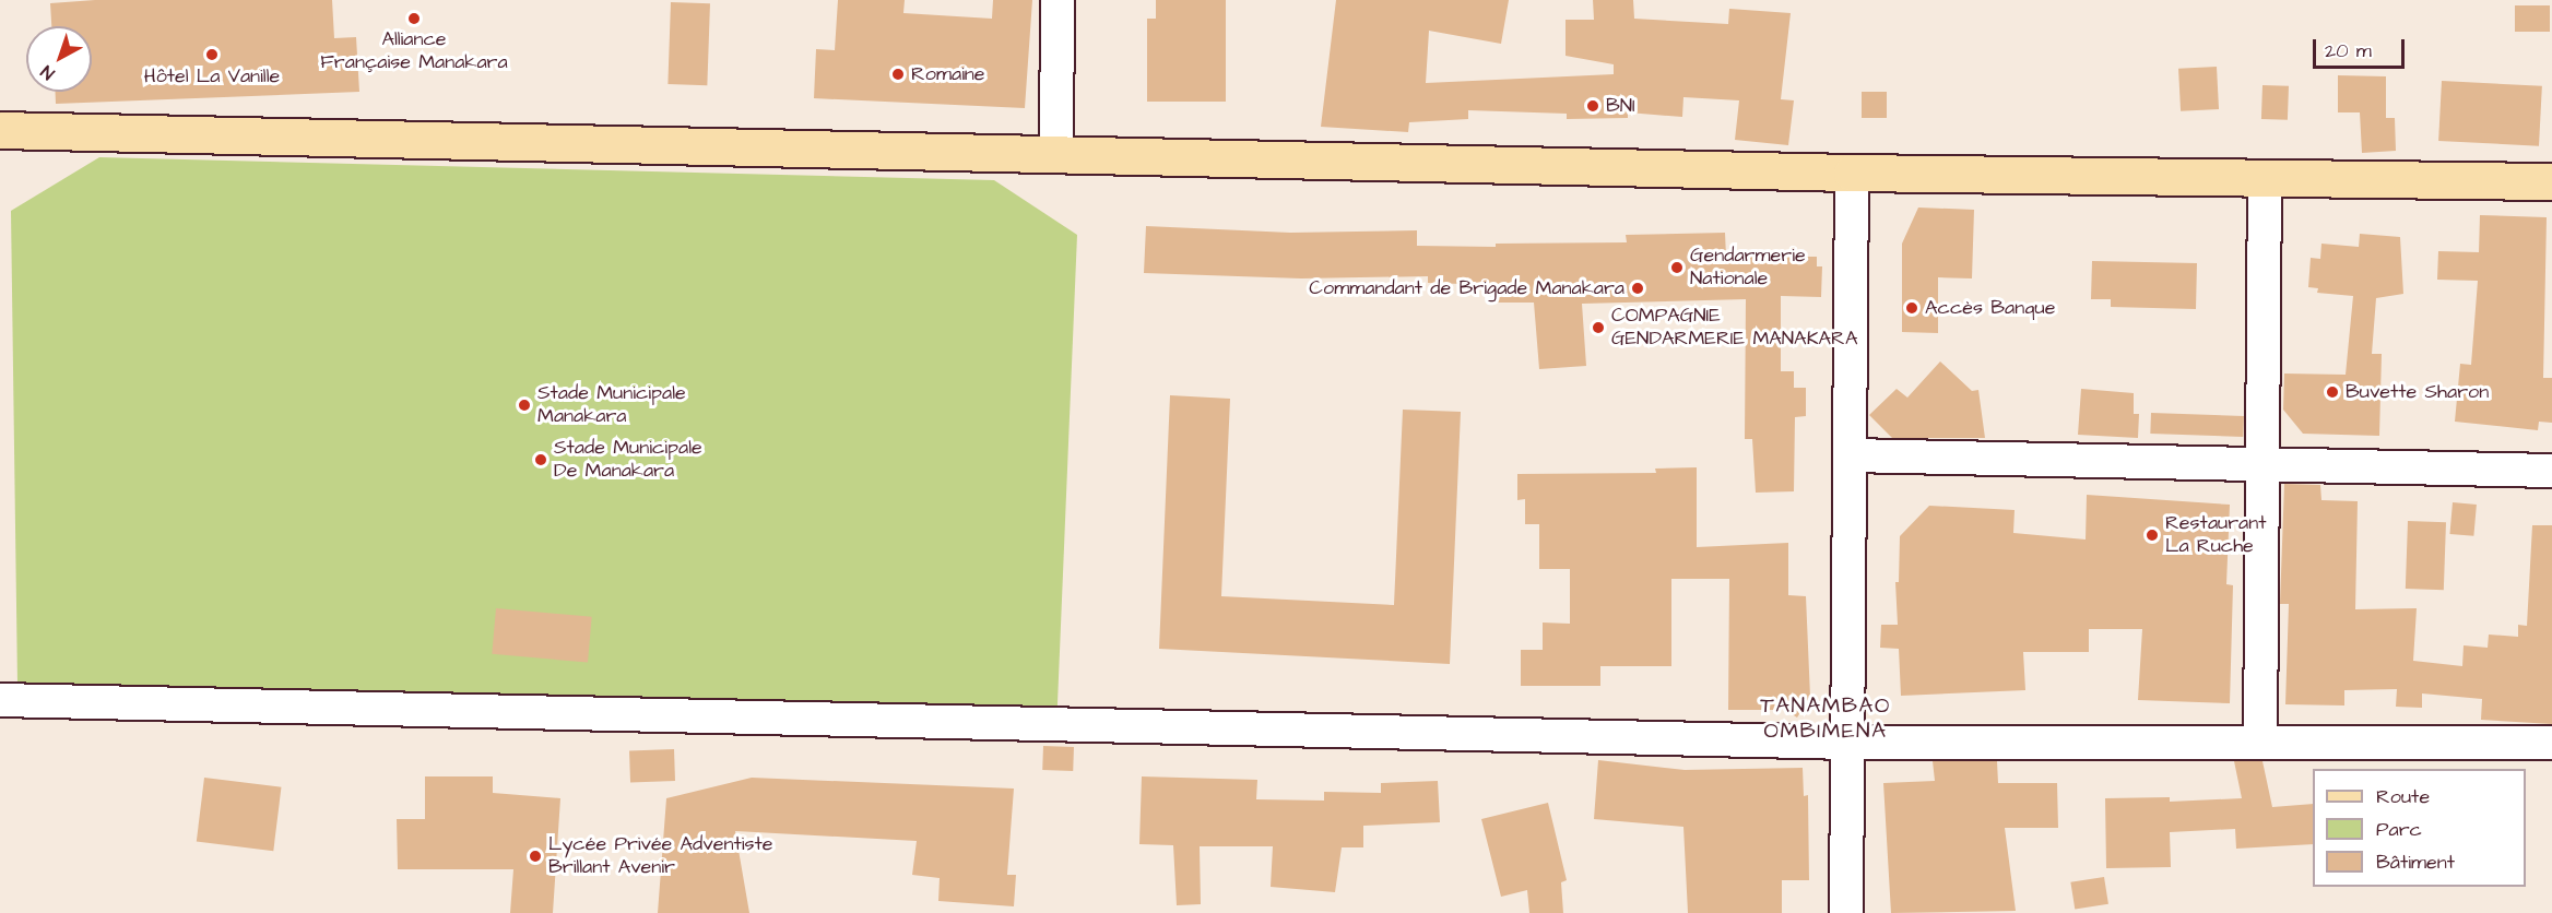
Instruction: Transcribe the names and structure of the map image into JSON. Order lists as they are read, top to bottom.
{
  "districts": ["TANAMBAO OMBIMENA"],
  "places": [
    "Alliance Française Manakara",
    "Hôtel La Vanille",
    "Romaine",
    "BNI",
    "Gendarmerie Nationale",
    "Commandant de Brigade Manakara",
    "Accès Banque",
    "COMPAGNIE GENDARMERIE MANAKARA",
    "Buvette Sharon",
    "Stade Municipale Manakara",
    "Stade Municipale De Manakara",
    "Restaurant La Ruche",
    "Lycée Privée Adventiste Brillant Avenir"
  ],
  "legend": ["Route", "Parc", "Bâtiment"],
  "scale_bar": "20 m",
  "north": "bottom left"
}
